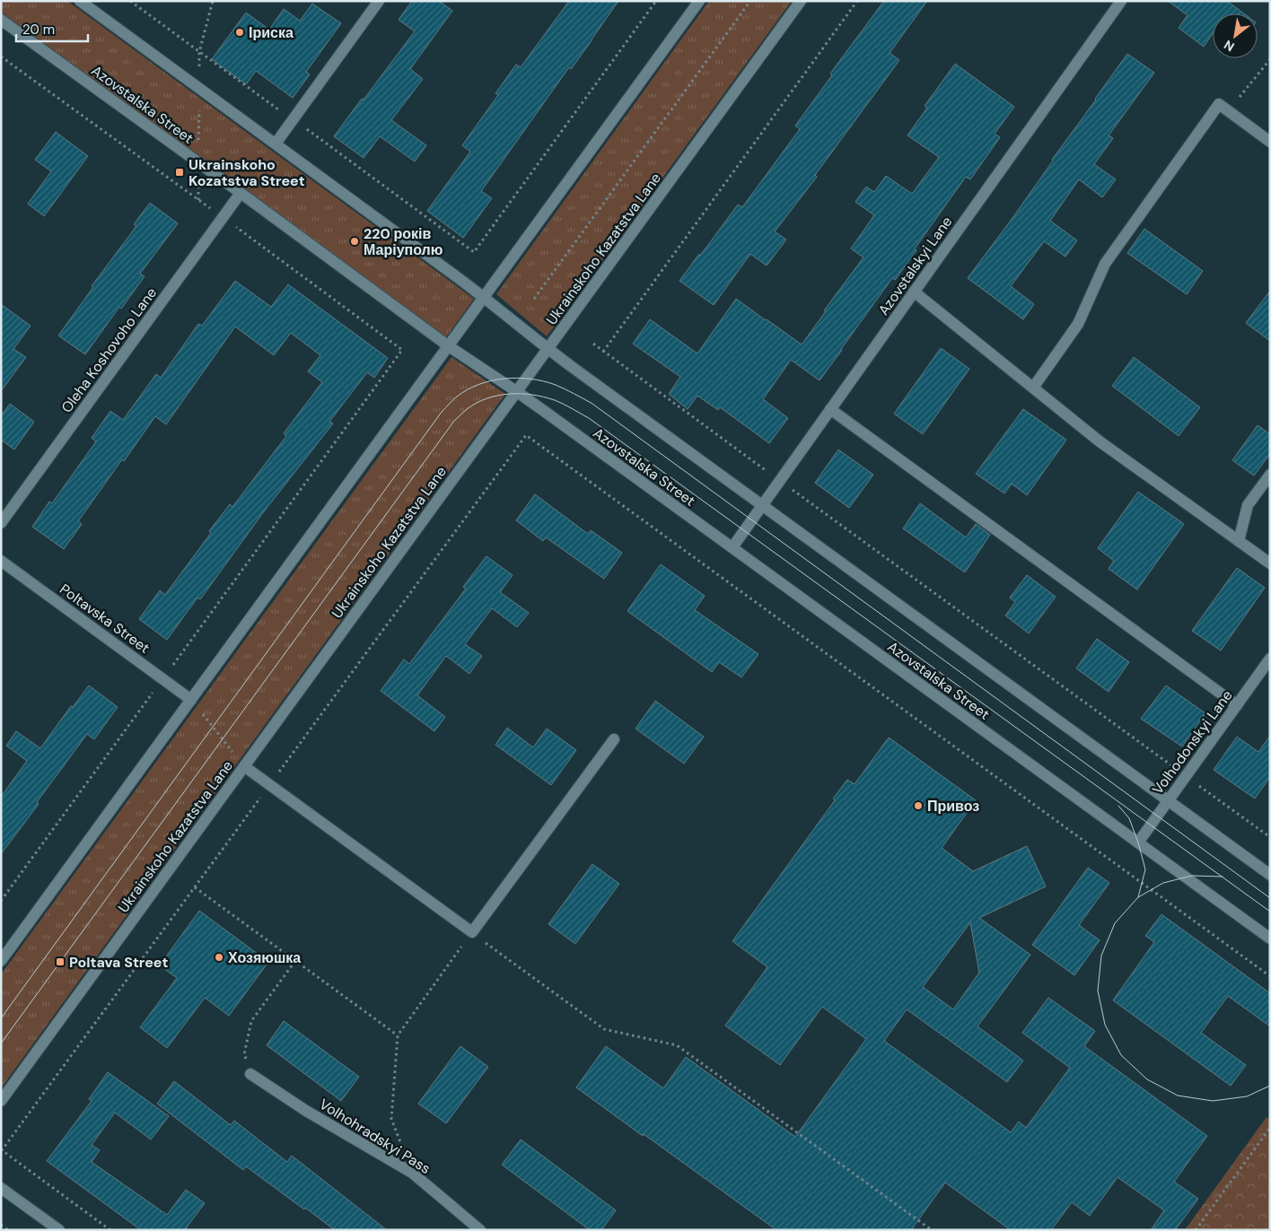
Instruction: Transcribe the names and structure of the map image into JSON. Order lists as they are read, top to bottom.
{
  "streets": {
    "street": [
      "Azovstalska Street",
      "Ukrainskoho Kazatstva Lane",
      "Azovstalskyi Lane",
      "Oleha Koshovoho Lane",
      "Poltavska Street",
      "Volhodonskyi Lane",
      "Volhohradskyi Pass"
    ]
  },
  "crossings": [
    ["Azovstalska Street", "Ukrainskoho Kazatstva Lane"],
    ["Azovstalska Street", "Azovstalskyi Lane"],
    ["Azovstalska Street", "Oleha Koshovoho Lane"],
    ["Azovstalska Street", "Volhodonskyi Lane"]
  ],
  "places": {
    "other": [
      "Іриска",
      "220 років Маріуполю",
      "Привоз",
      "Хозяюшка"
    ],
    "transit": ["Ukrainskoho Kozatstva Street", "Poltava Street"]
  },
  "scale_bar": "20 m",
  "north": "bottom left"
}
